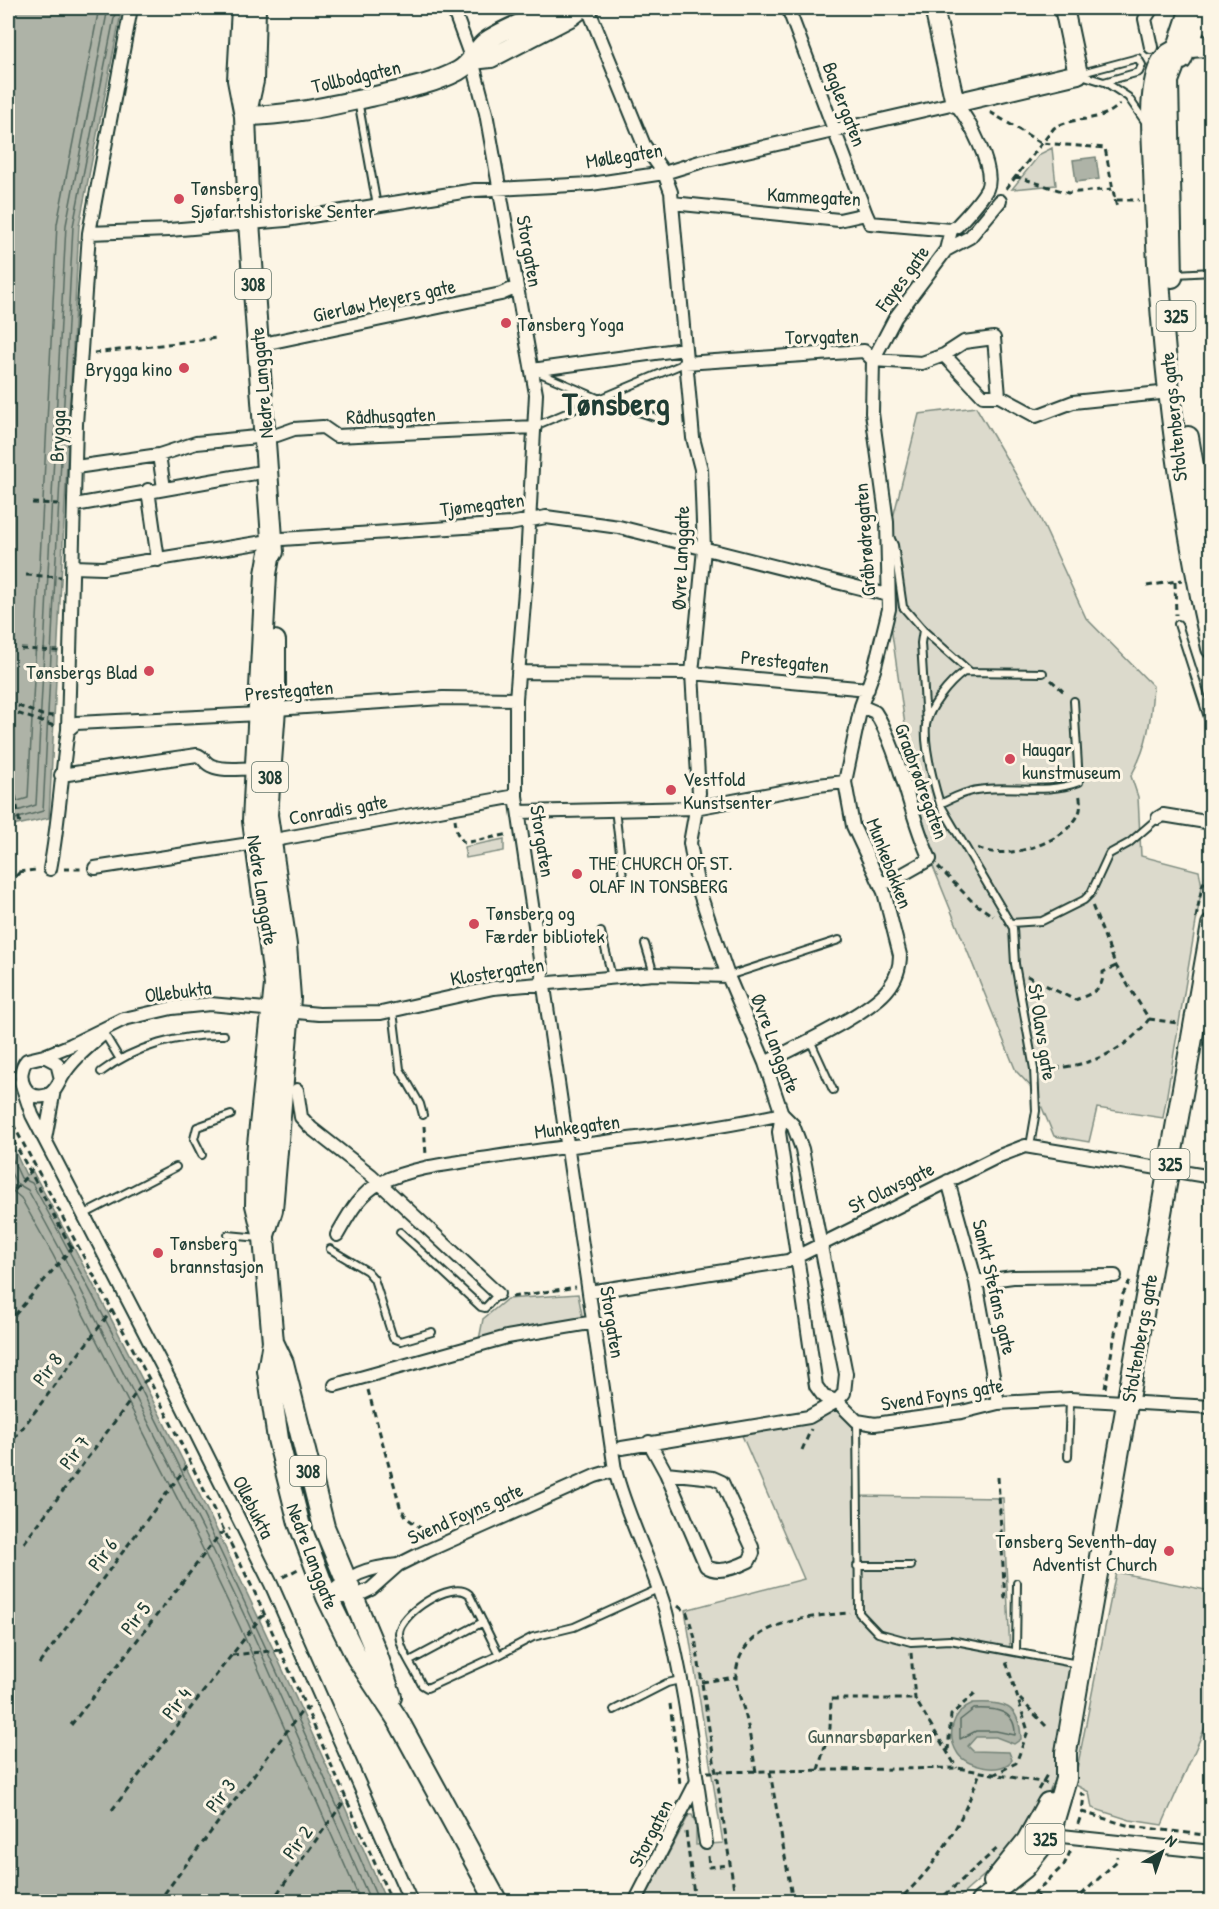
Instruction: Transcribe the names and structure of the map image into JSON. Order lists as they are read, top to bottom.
{
  "streets": {
    "main road": [
      "Tollbodgaten",
      "Møllegaten",
      "308",
      "325",
      "Nedre Langgate",
      "Stoltenbergs gate"
    ],
    "street": [
      "Baglergaten",
      "Kammegaten",
      "Storgaten",
      "Fayes gate",
      "Gierløw Meyers gate",
      "Torvgaten",
      "Rådhusgaten",
      "Brygga",
      "Tjømegaten",
      "Gråbrødregaten",
      "Øvre Langgate",
      "Prestegaten",
      "Graabrødregaten",
      "Conradis gate",
      "Munkebakken",
      "Klostergaten",
      "Ollebukta",
      "Munkegaten",
      "St Olavsgate",
      "Sankt Stefans gate",
      "Svend Foyns gate"
    ],
    "lane": ["St Olavs gate"],
    "path": [
      "Pir 8",
      "Pir 7",
      "Pir 6",
      "Pir 5",
      "Pir 4",
      "Pir 3",
      "Pir 2"
    ]
  },
  "crossings": [
    ["Tollbodgaten", "Storgaten"],
    ["Tollbodgaten", "Nedre Langgate"],
    ["Baglergaten", "Møllegaten"],
    ["Baglergaten", "Kammegaten"],
    ["Møllegaten", "Storgaten"],
    ["Møllegaten", "Fayes gate"],
    ["Møllegaten", "Nedre Langgate"],
    ["Møllegaten", "Brygga"],
    ["Møllegaten", "Øvre Langgate"],
    ["Kammegaten", "Fayes gate"],
    ["Kammegaten", "Øvre Langgate"],
    ["Storgaten", "Gierløw Meyers gate"],
    ["Storgaten", "Rådhusgaten"],
    ["Storgaten", "Tjømegaten"],
    ["Storgaten", "Prestegaten"],
    ["Storgaten", "Conradis gate"],
    ["Storgaten", "Klostergaten"],
    ["Storgaten", "Munkegaten"],
    ["Storgaten", "St Olavsgate"],
    ["Storgaten", "Svend Foyns gate"],
    ["Fayes gate", "Torvgaten"],
    ["Fayes gate", "Gråbrødregaten"],
    ["Gierløw Meyers gate", "Nedre Langgate"],
    ["Torvgaten", "Gråbrødregaten"],
    ["Torvgaten", "Øvre Langgate"],
    ["Nedre Langgate", "Rådhusgaten"],
    ["Nedre Langgate", "Tjømegaten"],
    ["Nedre Langgate", "Prestegaten"],
    ["Nedre Langgate", "Conradis gate"],
    ["Nedre Langgate", "Klostergaten"],
    ["Nedre Langgate", "Ollebukta"],
    ["Nedre Langgate", "Svend Foyns gate"],
    ["Rådhusgaten", "Brygga"],
    ["Stoltenbergs gate", "St Olavsgate"],
    ["Stoltenbergs gate", "Svend Foyns gate"],
    ["Brygga", "Tjømegaten"],
    ["Brygga", "Prestegaten"],
    ["Tjømegaten", "Gråbrødregaten"],
    ["Tjømegaten", "Øvre Langgate"],
    ["Gråbrødregaten", "Prestegaten"],
    ["Gråbrødregaten", "Graabrødregaten"],
    ["Gråbrødregaten", "Munkebakken"],
    ["Øvre Langgate", "Prestegaten"],
    ["Øvre Langgate", "Munkebakken"],
    ["Øvre Langgate", "Klostergaten"],
    ["Øvre Langgate", "Munkegaten"],
    ["Øvre Langgate", "St Olavsgate"],
    ["Øvre Langgate", "Svend Foyns gate"],
    ["Graabrødregaten", "Munkebakken"],
    ["Klostergaten", "Ollebukta"],
    ["St Olavs gate", "St Olavsgate"],
    ["St Olavsgate", "Sankt Stefans gate"],
    ["Sankt Stefans gate", "Svend Foyns gate"]
  ],
  "districts": ["Tønsberg"],
  "parks": ["Gunnarsbøparken"],
  "places": [
    "Tønsberg Sjøfartshistoriske Senter",
    "Tønsberg Yoga",
    "Brygga kino",
    "Tønsbergs Blad",
    "Haugar kunstmuseum",
    "Vestfold Kunstsenter",
    "THE CHURCH OF ST. OLAF IN TONSBERG",
    "Tønsberg og Færder bibliotek",
    "Tønsberg brannstasjon",
    "Tønsberg Seventh-day Adventist Church"
  ],
  "north": "top right"
}
